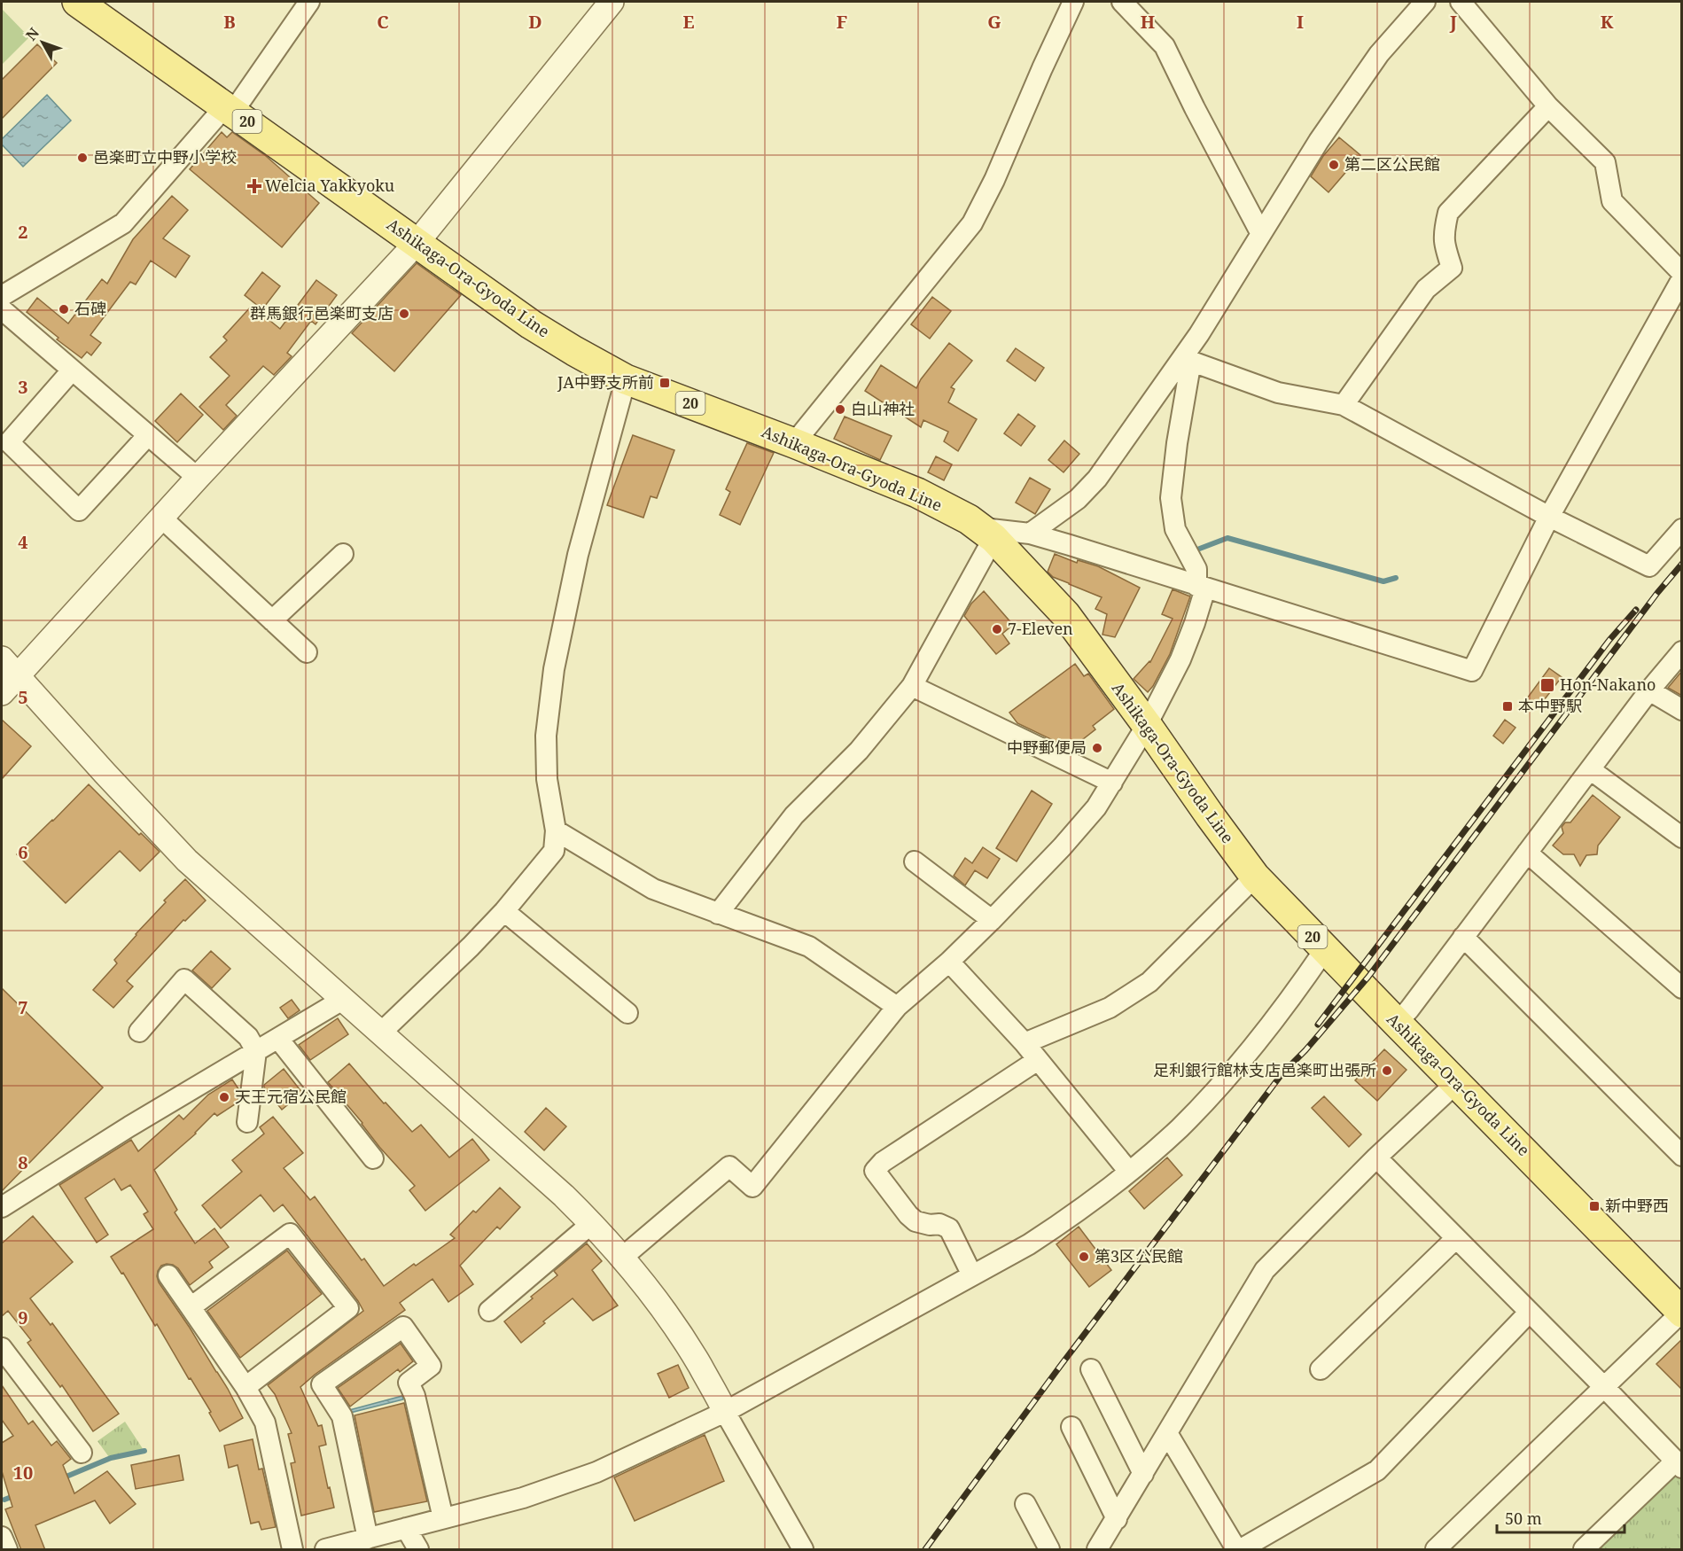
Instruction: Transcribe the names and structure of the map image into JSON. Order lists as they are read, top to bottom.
{
  "streets": {
    "main road": ["20", "Ashikaga-Ora-Gyoda Line"]
  },
  "places": {
    "other": [
      "邑楽町立中野小学校",
      "第二区公民館",
      "石碑",
      "群馬銀行邑楽町支店",
      "白山神社",
      "7-Eleven",
      "中野郵便局",
      "足利銀行館林支店邑楽町出張所",
      "天王元宿公民館",
      "第3区公民館"
    ],
    "health": ["Welcia Yakkyoku"],
    "transit": [
      "JA中野支所前",
      "Hon-Nakano",
      "本中野駅",
      "新中野西"
    ]
  },
  "scale_bar": "50 m",
  "north": "top left",
  "grid": {
    "columns": [
      "B",
      "C",
      "D",
      "E",
      "F",
      "G",
      "H",
      "I",
      "J",
      "K"
    ],
    "rows": [
      "2",
      "3",
      "4",
      "5",
      "6",
      "7",
      "8",
      "9",
      "10"
    ]
  }
}
